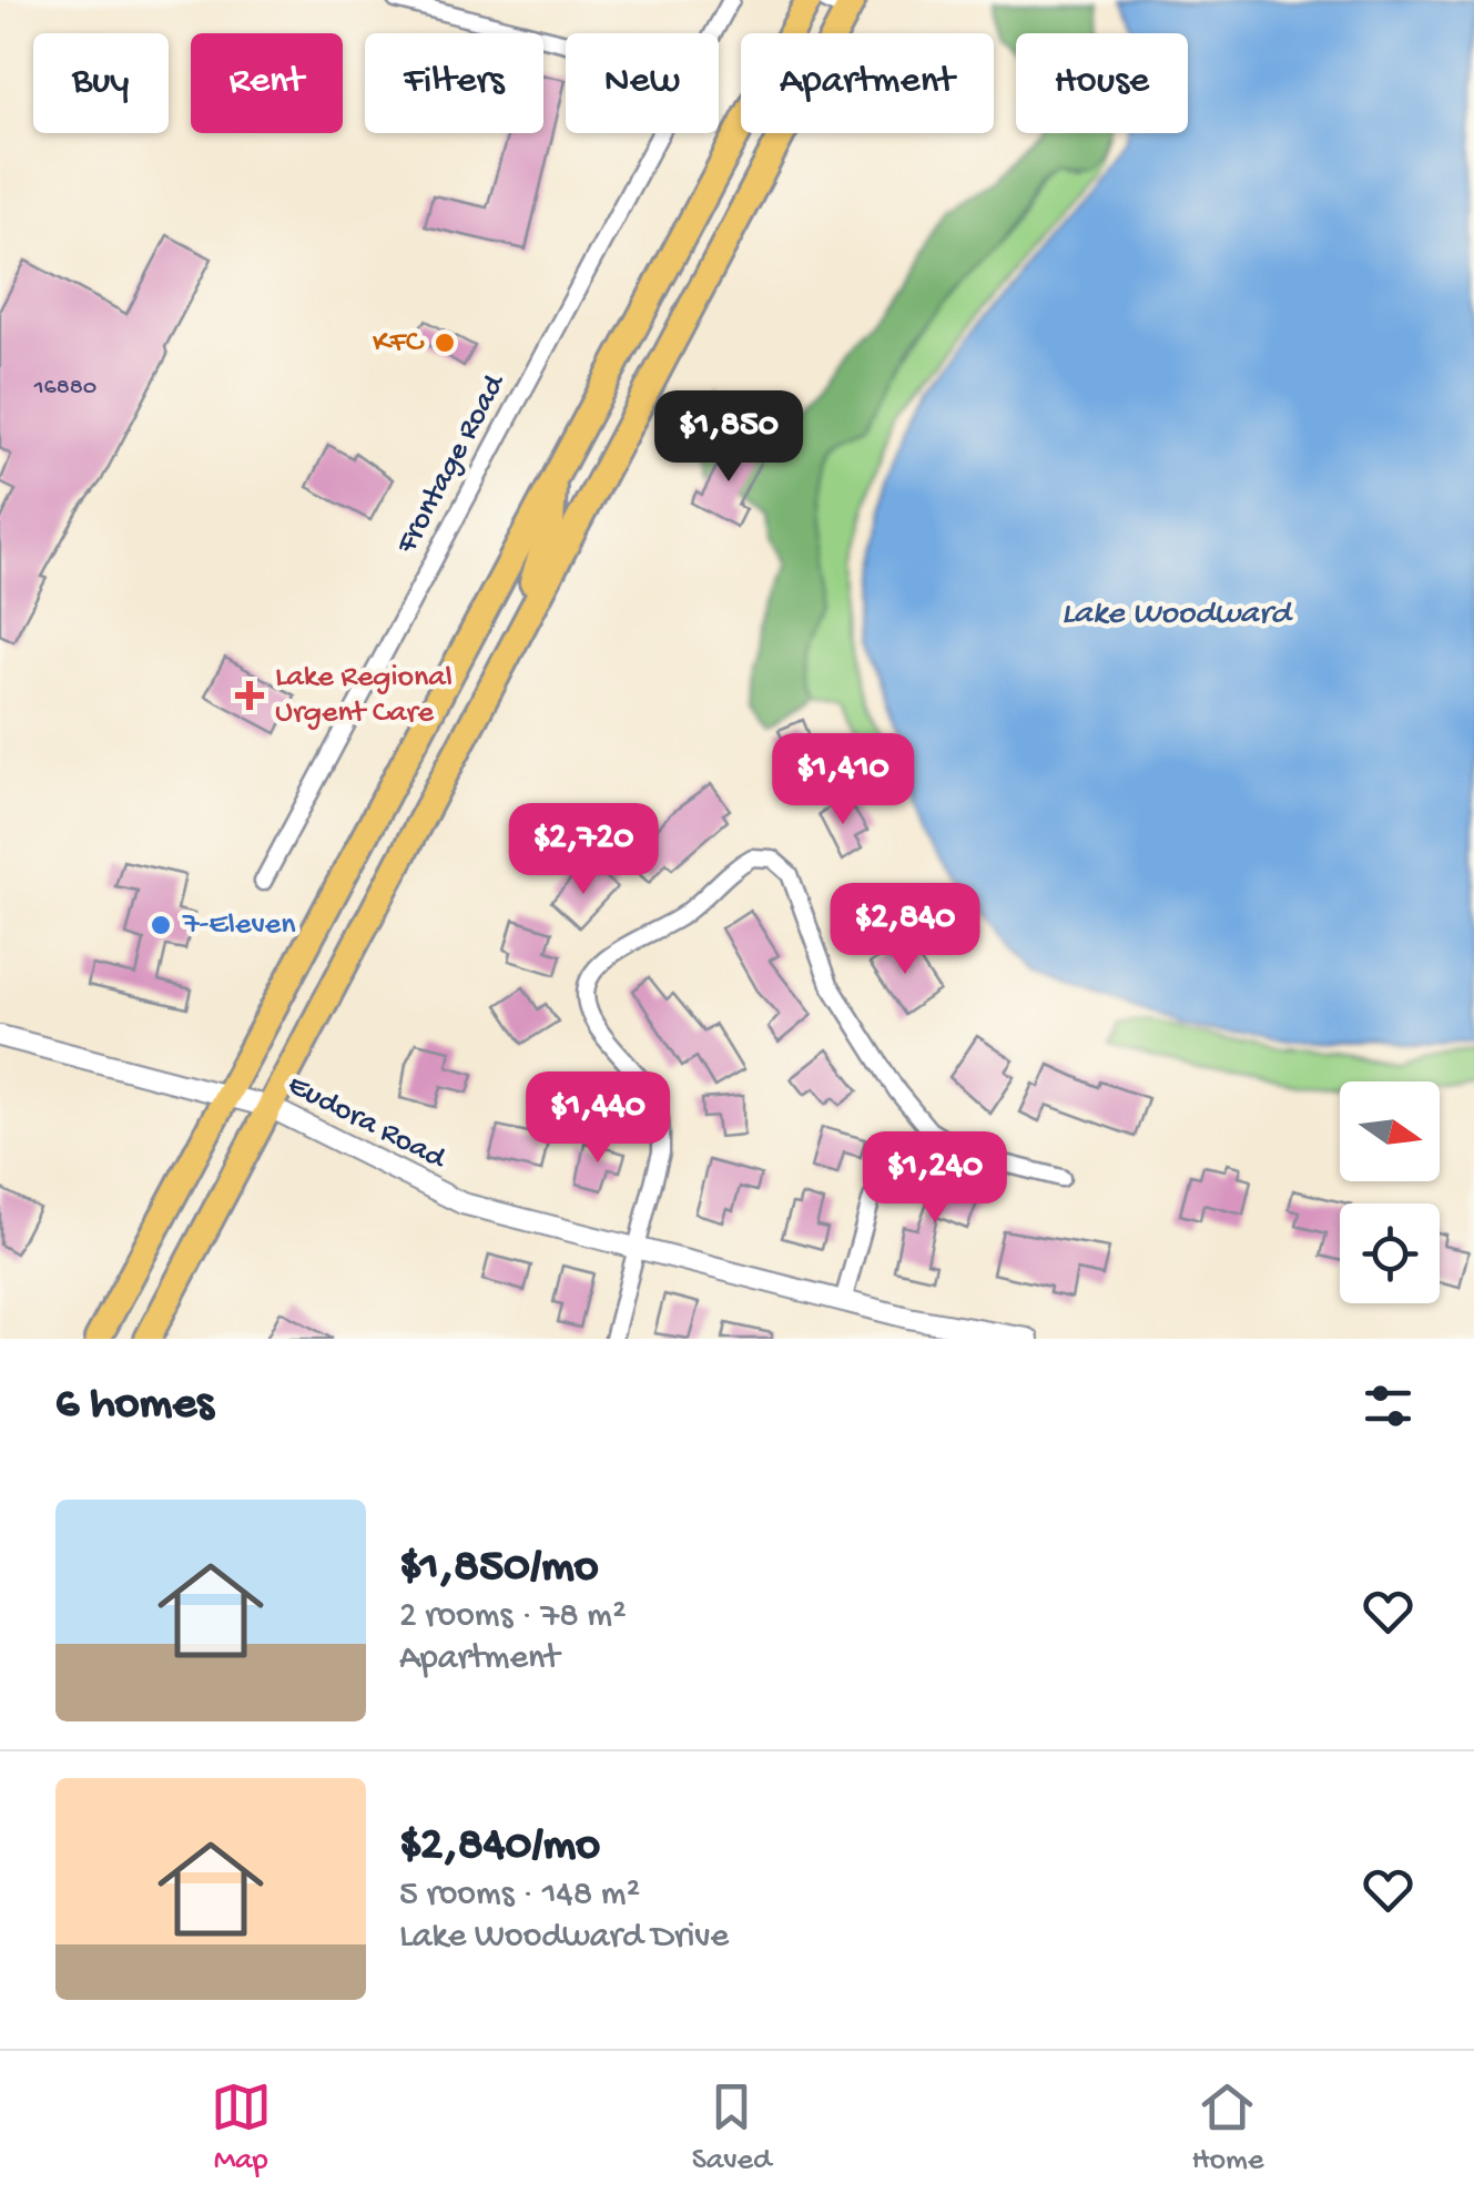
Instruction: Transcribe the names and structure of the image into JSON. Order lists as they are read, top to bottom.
{
  "streets": {
    "street": ["Frontage Road", "Eudora Road"]
  },
  "water": ["Lake Woodward"],
  "places": {
    "other": ["KFC", "7-Eleven"],
    "health": ["Lake Regional Urgent Care"]
  },
  "house_numbers": ["16880"],
  "north": "right",
  "page": {
    "chip": [
      "Buy",
      "Rent",
      "Filters",
      "New",
      "Apartment",
      "House"
    ],
    "price": [
      "$1,850",
      "$1,410",
      "$2,720",
      "$2,840",
      "$1,440",
      "$1,240"
    ],
    "heading": "6 homes",
    "list": [
      {
        "name": "$1,850/mo",
        "note": "2 rooms · 78 m² · Apartment"
      },
      {
        "name": "$2,840/mo",
        "note": "5 rooms · 148 m² · Lake Woodward Drive"
      }
    ],
    "tabs": ["Map", "Saved", "Home"]
  }
}
